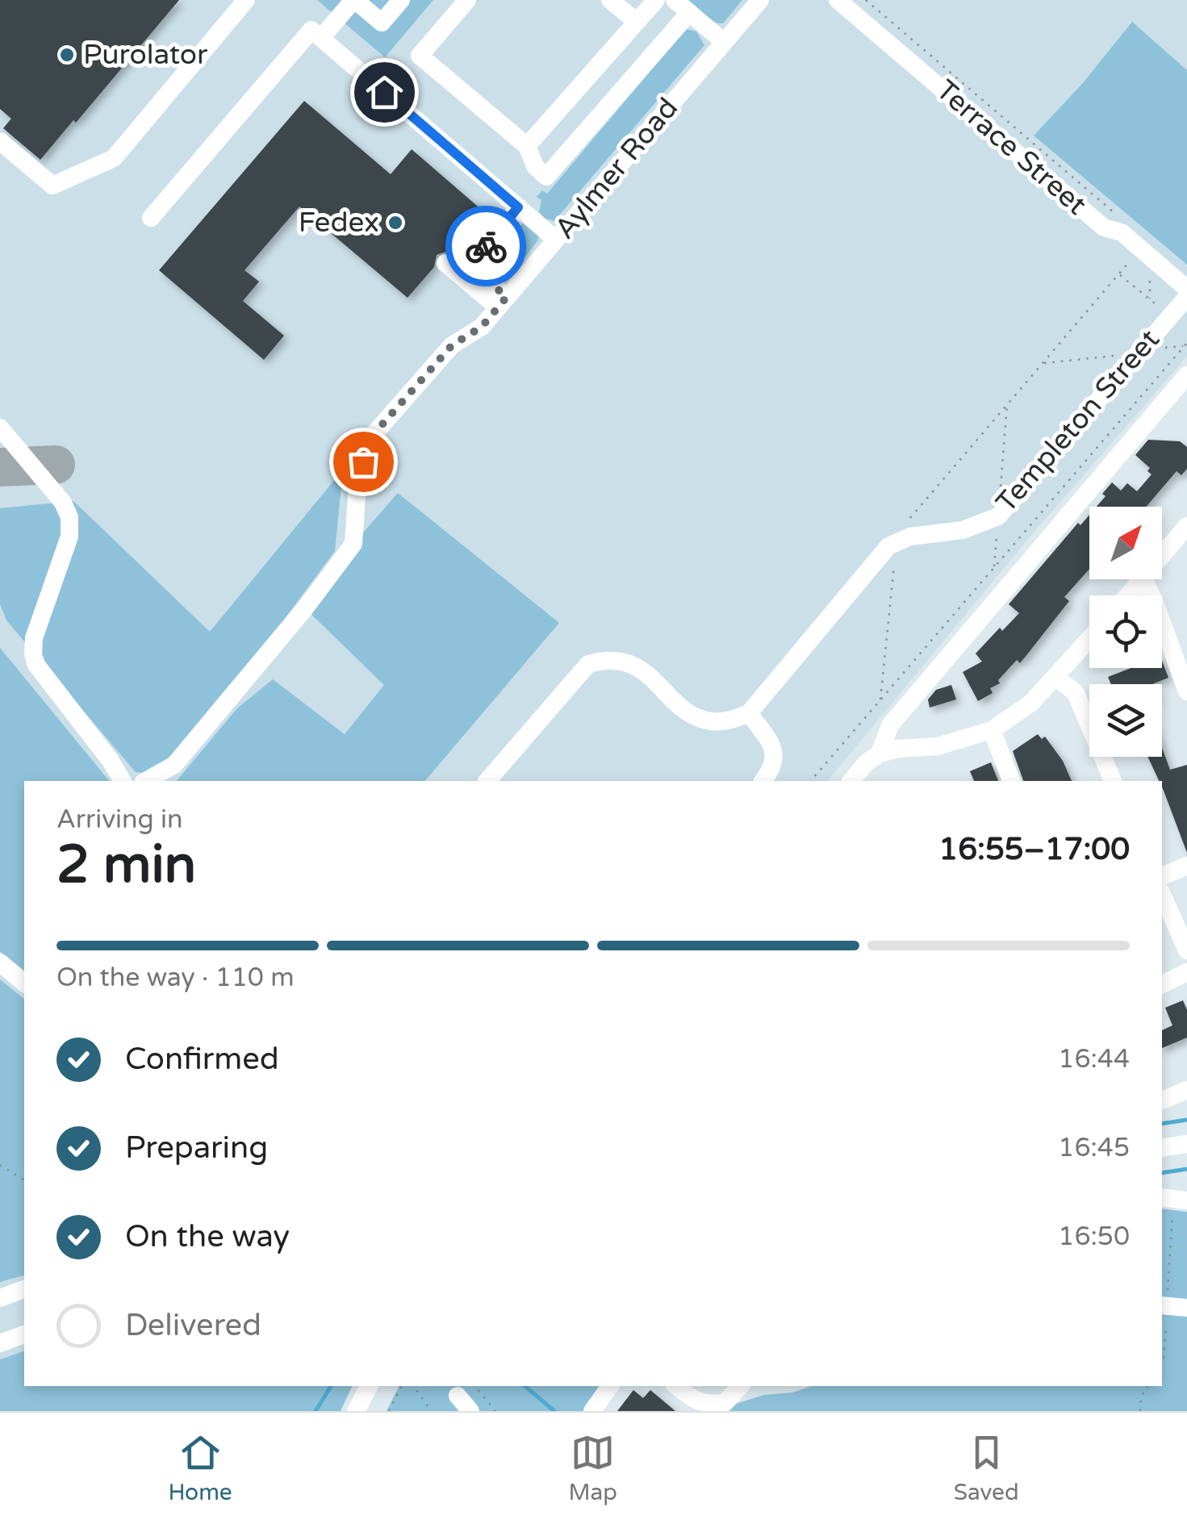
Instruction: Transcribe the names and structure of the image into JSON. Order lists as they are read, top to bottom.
{
  "streets": {
    "street": ["Terrace Street", "Aylmer Road", "Templeton Street"]
  },
  "places": ["Purolator", "Fedex"],
  "north": "top right",
  "page": {
    "heading": ["2 min", "Arriving in", "16:55–17:00"],
    "bar": "On the way · 110 m",
    "list": [
      ["Confirmed", "16:44"],
      ["Preparing", "16:45"],
      ["On the way", "16:50"],
      "Delivered"
    ],
    "tabs": ["Home", "Map", "Saved"]
  }
}
